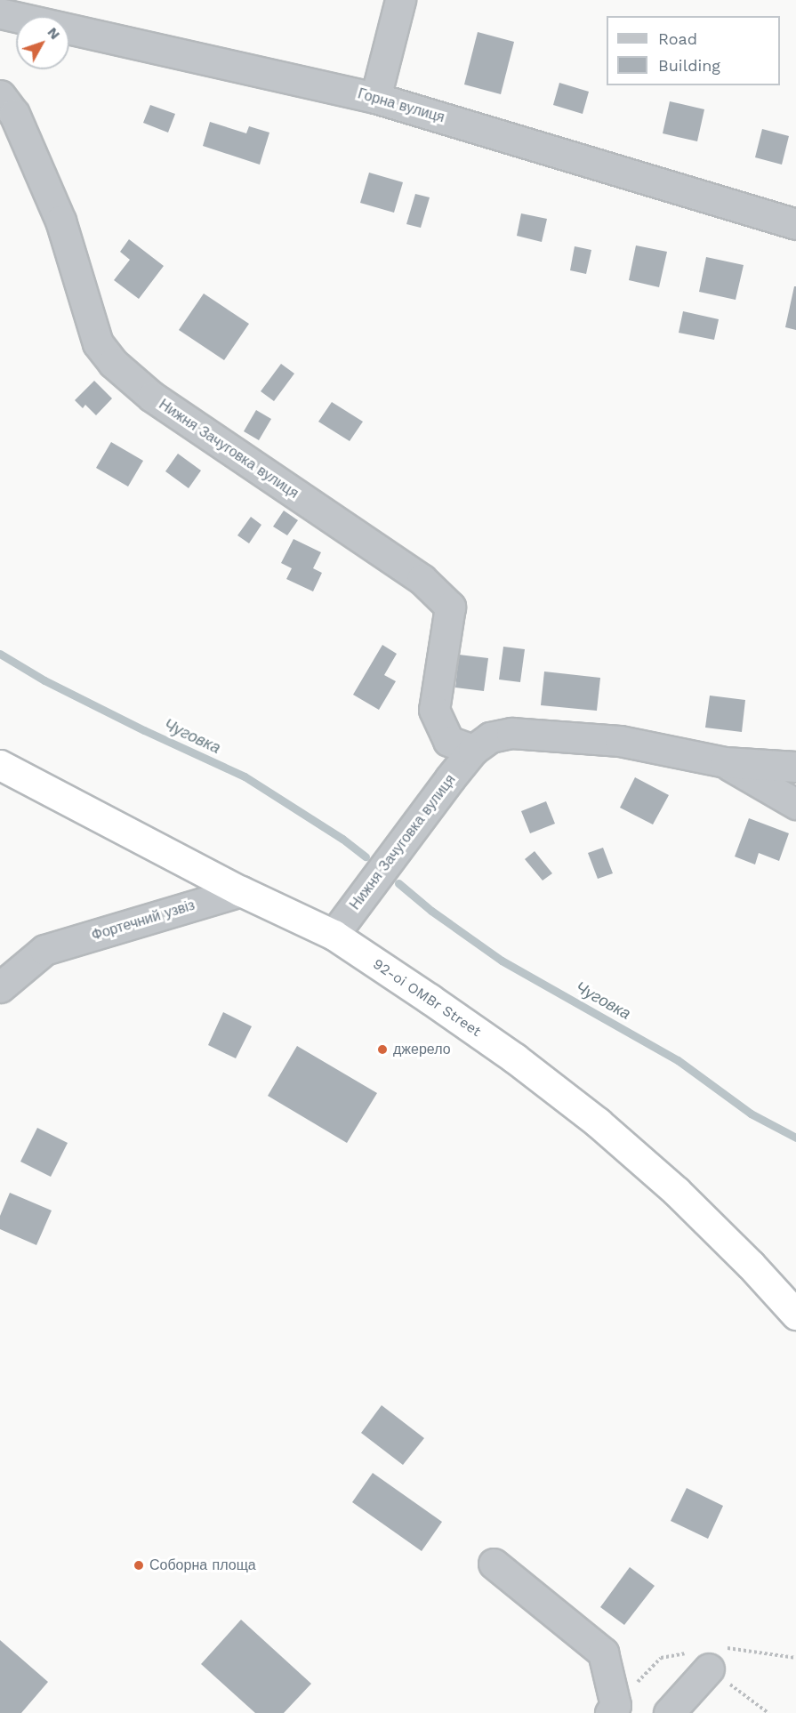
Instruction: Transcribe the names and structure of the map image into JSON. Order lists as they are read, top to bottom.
{
  "streets": {
    "highway": ["92-oi OMBr Street"],
    "street": ["Горна вулиця", "Нижня Зачуговка вулиця", "Фортечний узвіз"]
  },
  "crossings": [
    ["Нижня Зачуговка вулиця", "92-oi OMBr Street"],
    ["Фортечний узвіз", "92-oi OMBr Street"]
  ],
  "water": ["Чуговка"],
  "places": ["джерело", "Соборна площа"],
  "legend": ["Road", "Building"],
  "north": "top right"
}
